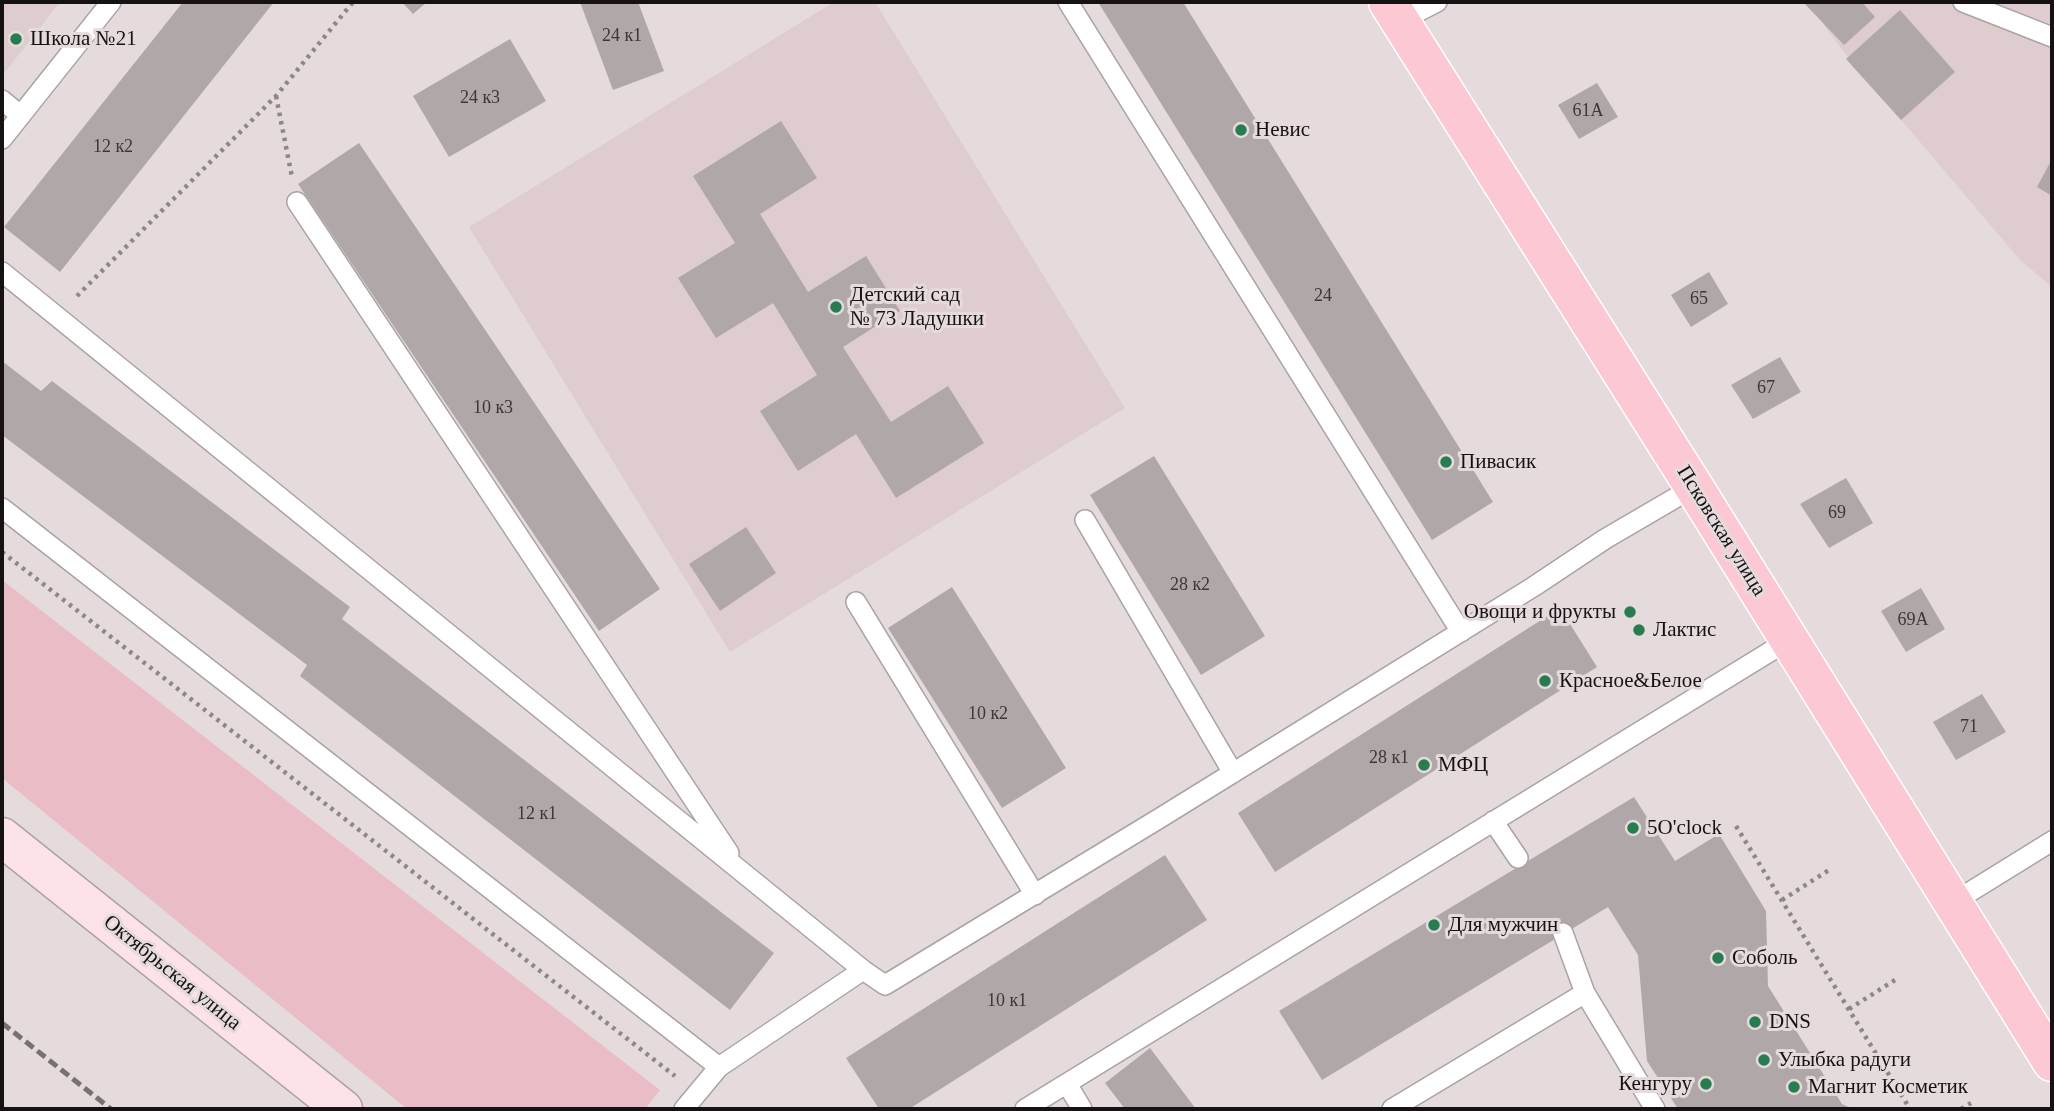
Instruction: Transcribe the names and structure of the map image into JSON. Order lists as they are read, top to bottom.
{
  "streets": {
    "main road": ["Псковская улица", "Октябрьская улица"]
  },
  "places": [
    "Школа №21",
    "Невис",
    "Детский сад № 73 Ладушки",
    "Пивасик",
    "Овощи и фрукты",
    "Лактис",
    "Красное&Белое",
    "МФЦ",
    "5O'clock",
    "Для мужчин",
    "Соболь",
    "DNS",
    "Улыбка радуги",
    "Кенгуру",
    "Магнит Косметик"
  ],
  "house_numbers": [
    "24 к1",
    "24 к3",
    "61А",
    "12 к2",
    "24",
    "65",
    "67",
    "10 к3",
    "69",
    "28 к2",
    "69А",
    "10 к2",
    "71",
    "28 к1",
    "12 к1",
    "10 к1"
  ]
}
